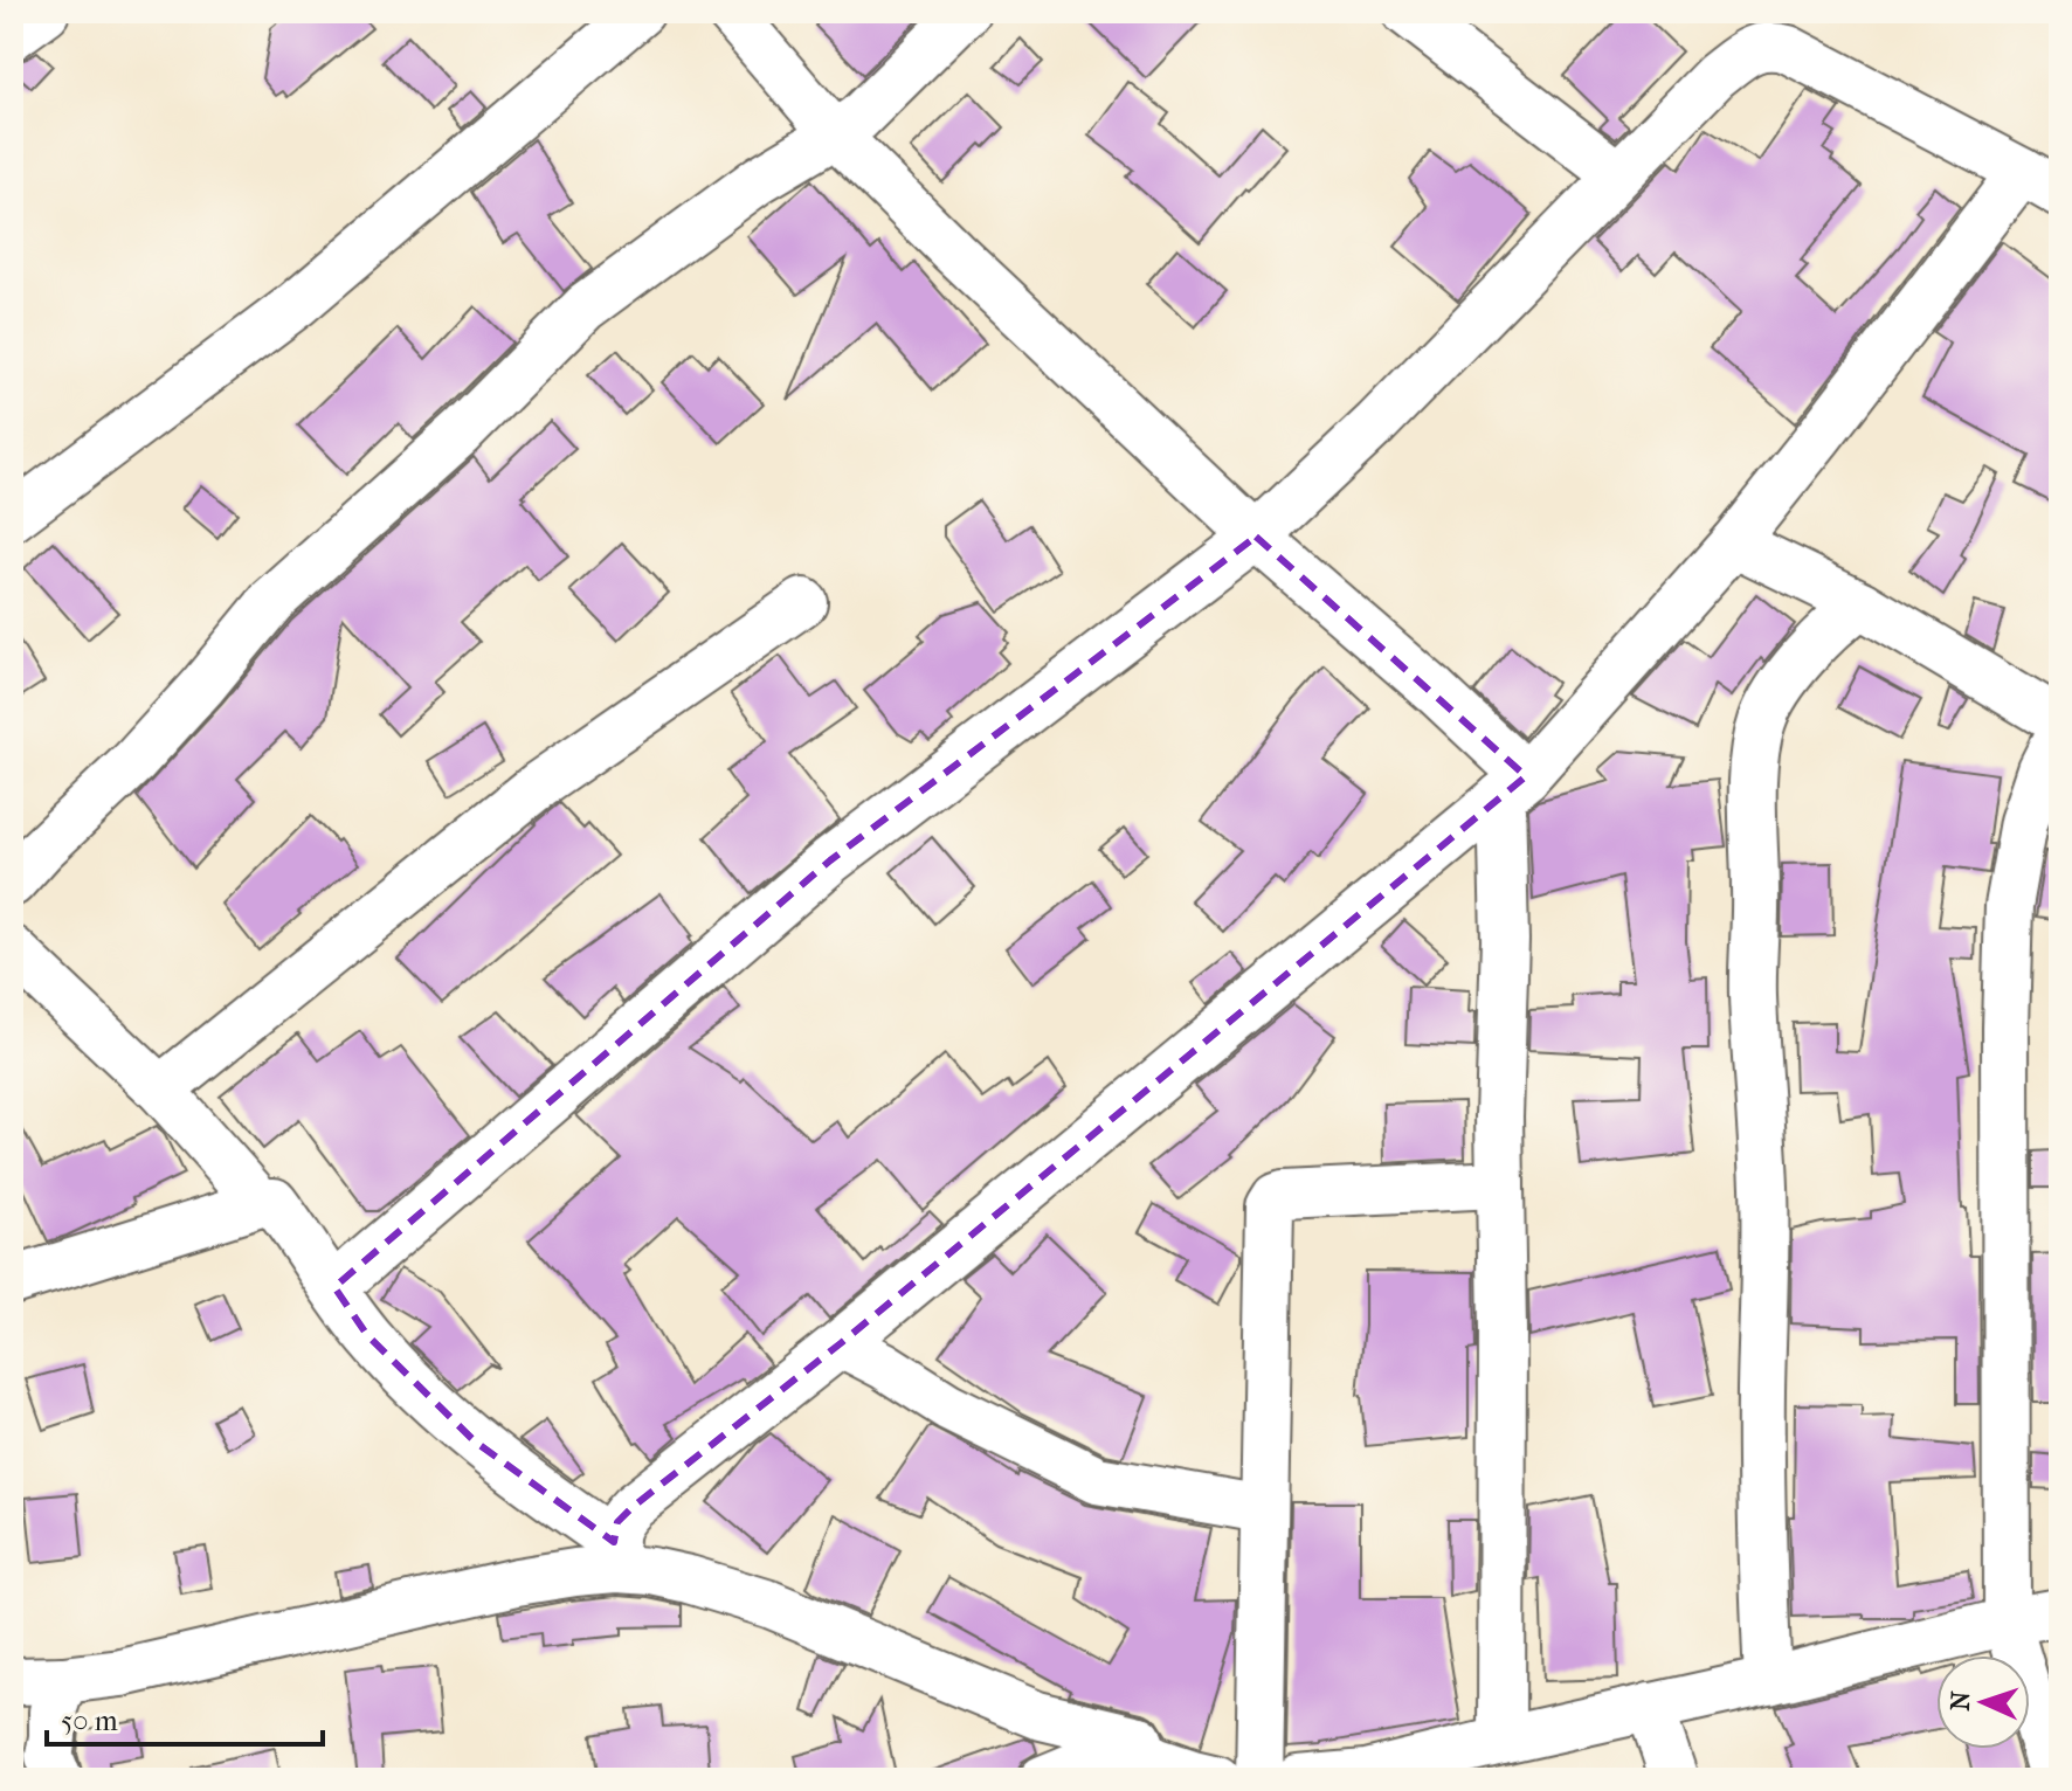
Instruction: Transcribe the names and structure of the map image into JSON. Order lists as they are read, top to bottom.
{
  "scale_bar": "50 m",
  "north": "left"
}
